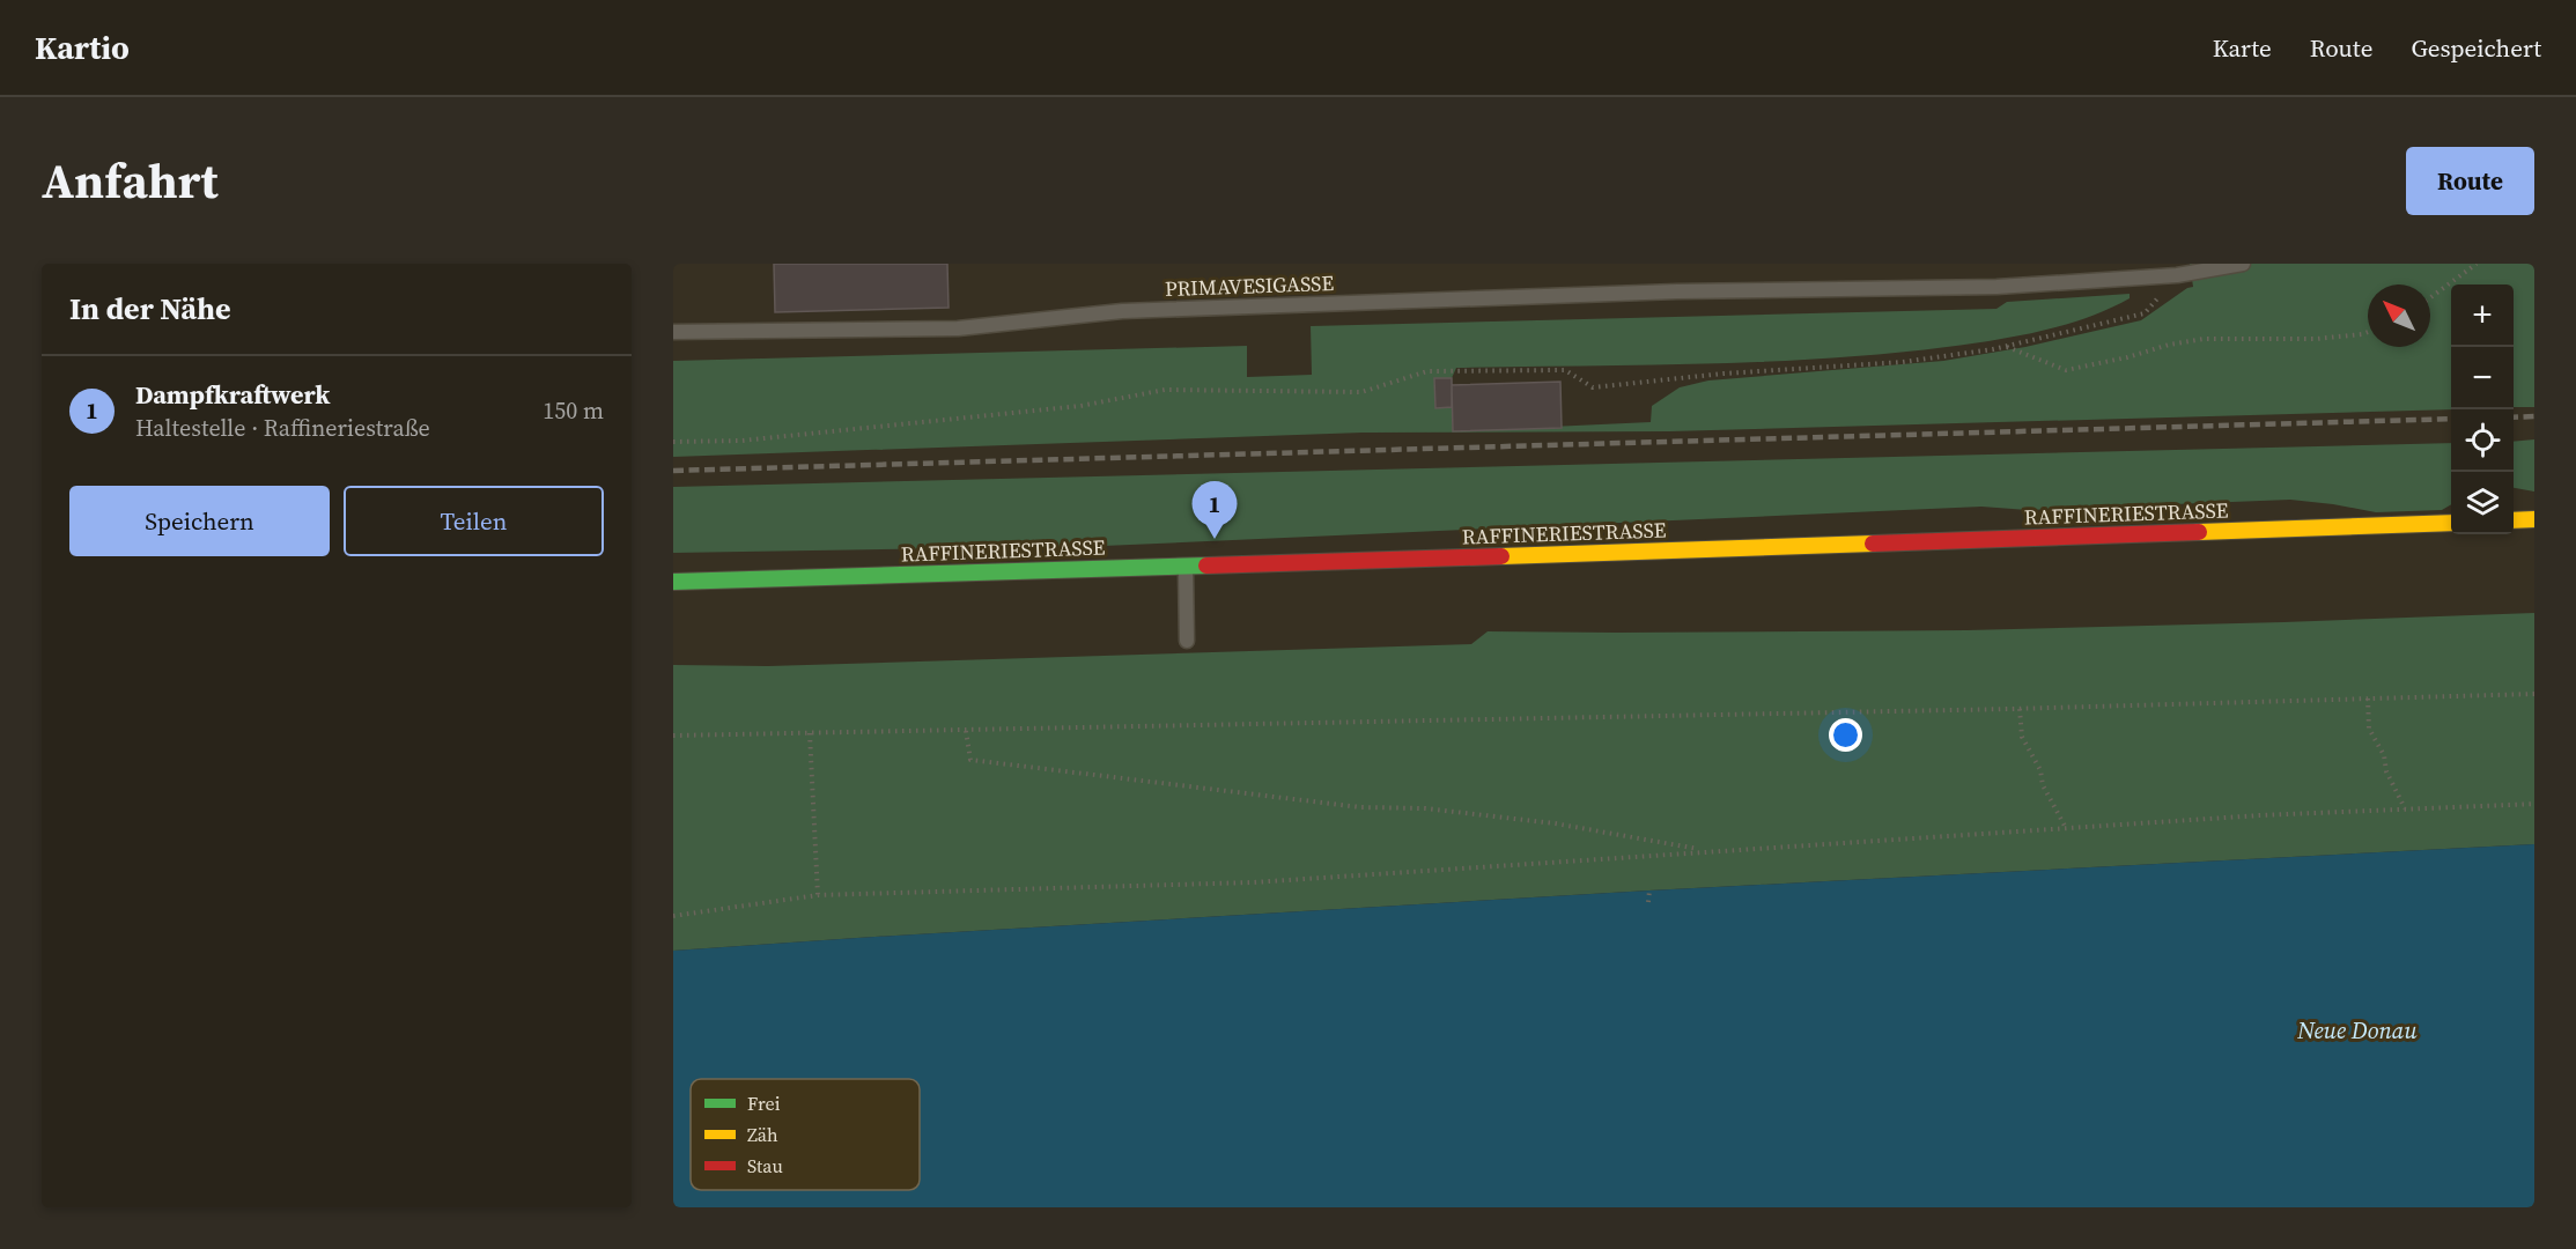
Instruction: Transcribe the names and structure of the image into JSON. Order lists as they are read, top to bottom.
{
  "streets": {
    "main road": ["RAFFINERIESTRASSE"],
    "lane": ["PRIMAVESIGASSE"]
  },
  "water": ["Neue Donau"],
  "legend": ["Frei", "Zäh", "Stau"],
  "north": "top left",
  "page": {
    "header": "Kartio",
    "nav": ["Karte", "Route", "Gespeichert"],
    "title": "Anfahrt",
    "buttons": [
      "Route",
      ["Speichern", "Teilen"]
    ],
    "heading": "In der Nähe",
    "map_buttons": ["+", "−"],
    "list": [
      {
        "mark": "1",
        "name": "Dampfkraftwerk",
        "note": "Haltestelle · Raffineriestraße",
        "value": "150 m"
      }
    ],
    "pins": "1"
  }
}
